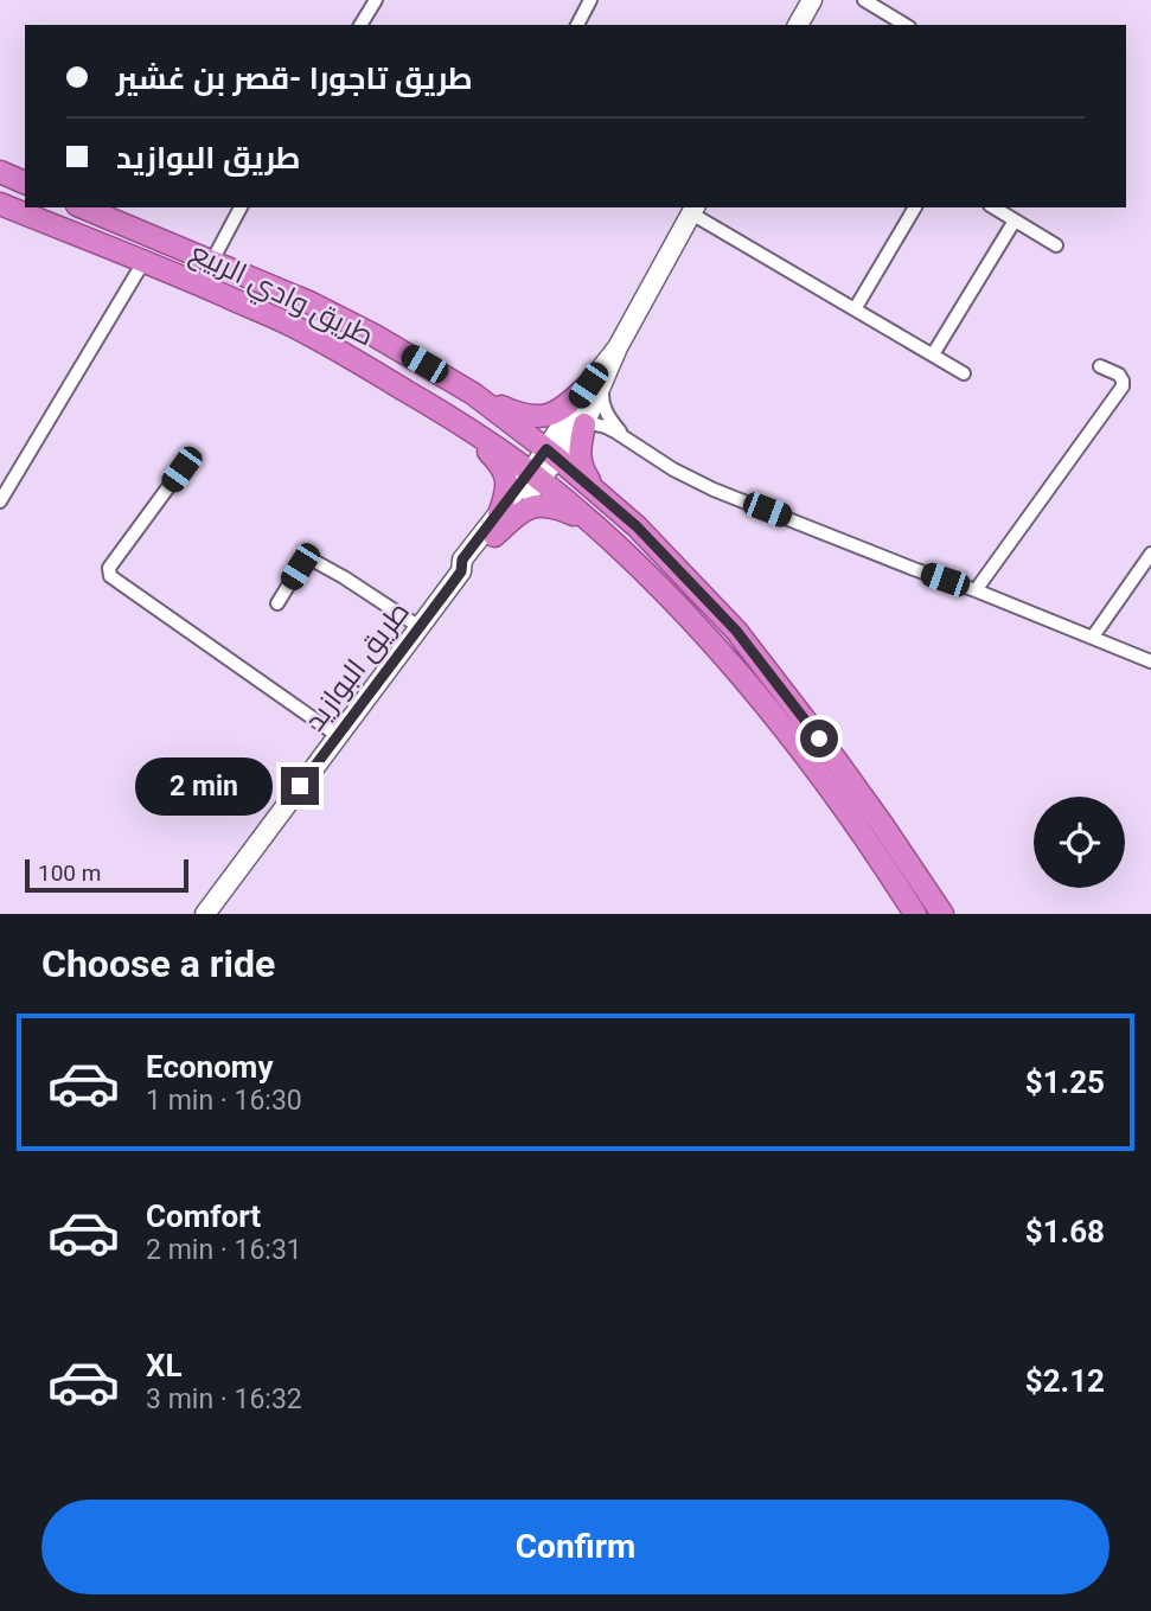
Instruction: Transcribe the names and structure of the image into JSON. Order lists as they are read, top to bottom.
{
  "streets": {
    "highway": ["طريق وادي الربيع"],
    "main road": ["طريق البوازيد"]
  },
  "scale_bar": "100 m",
  "page": {
    "banner": ["طريق تاجورا -قصر بن غشير", "طريق البوازيد"],
    "bubble": "2 min",
    "scale": "100 m",
    "heading": "Choose a ride",
    "list": [
      {
        "name": "Economy",
        "note": "1 min · 16:30",
        "value": "$1.25"
      },
      {
        "name": "Comfort",
        "note": "2 min · 16:31",
        "value": "$1.68"
      },
      {
        "name": "XL",
        "note": "3 min · 16:32",
        "value": "$2.12"
      }
    ],
    "buttons": "Confirm"
  }
}
